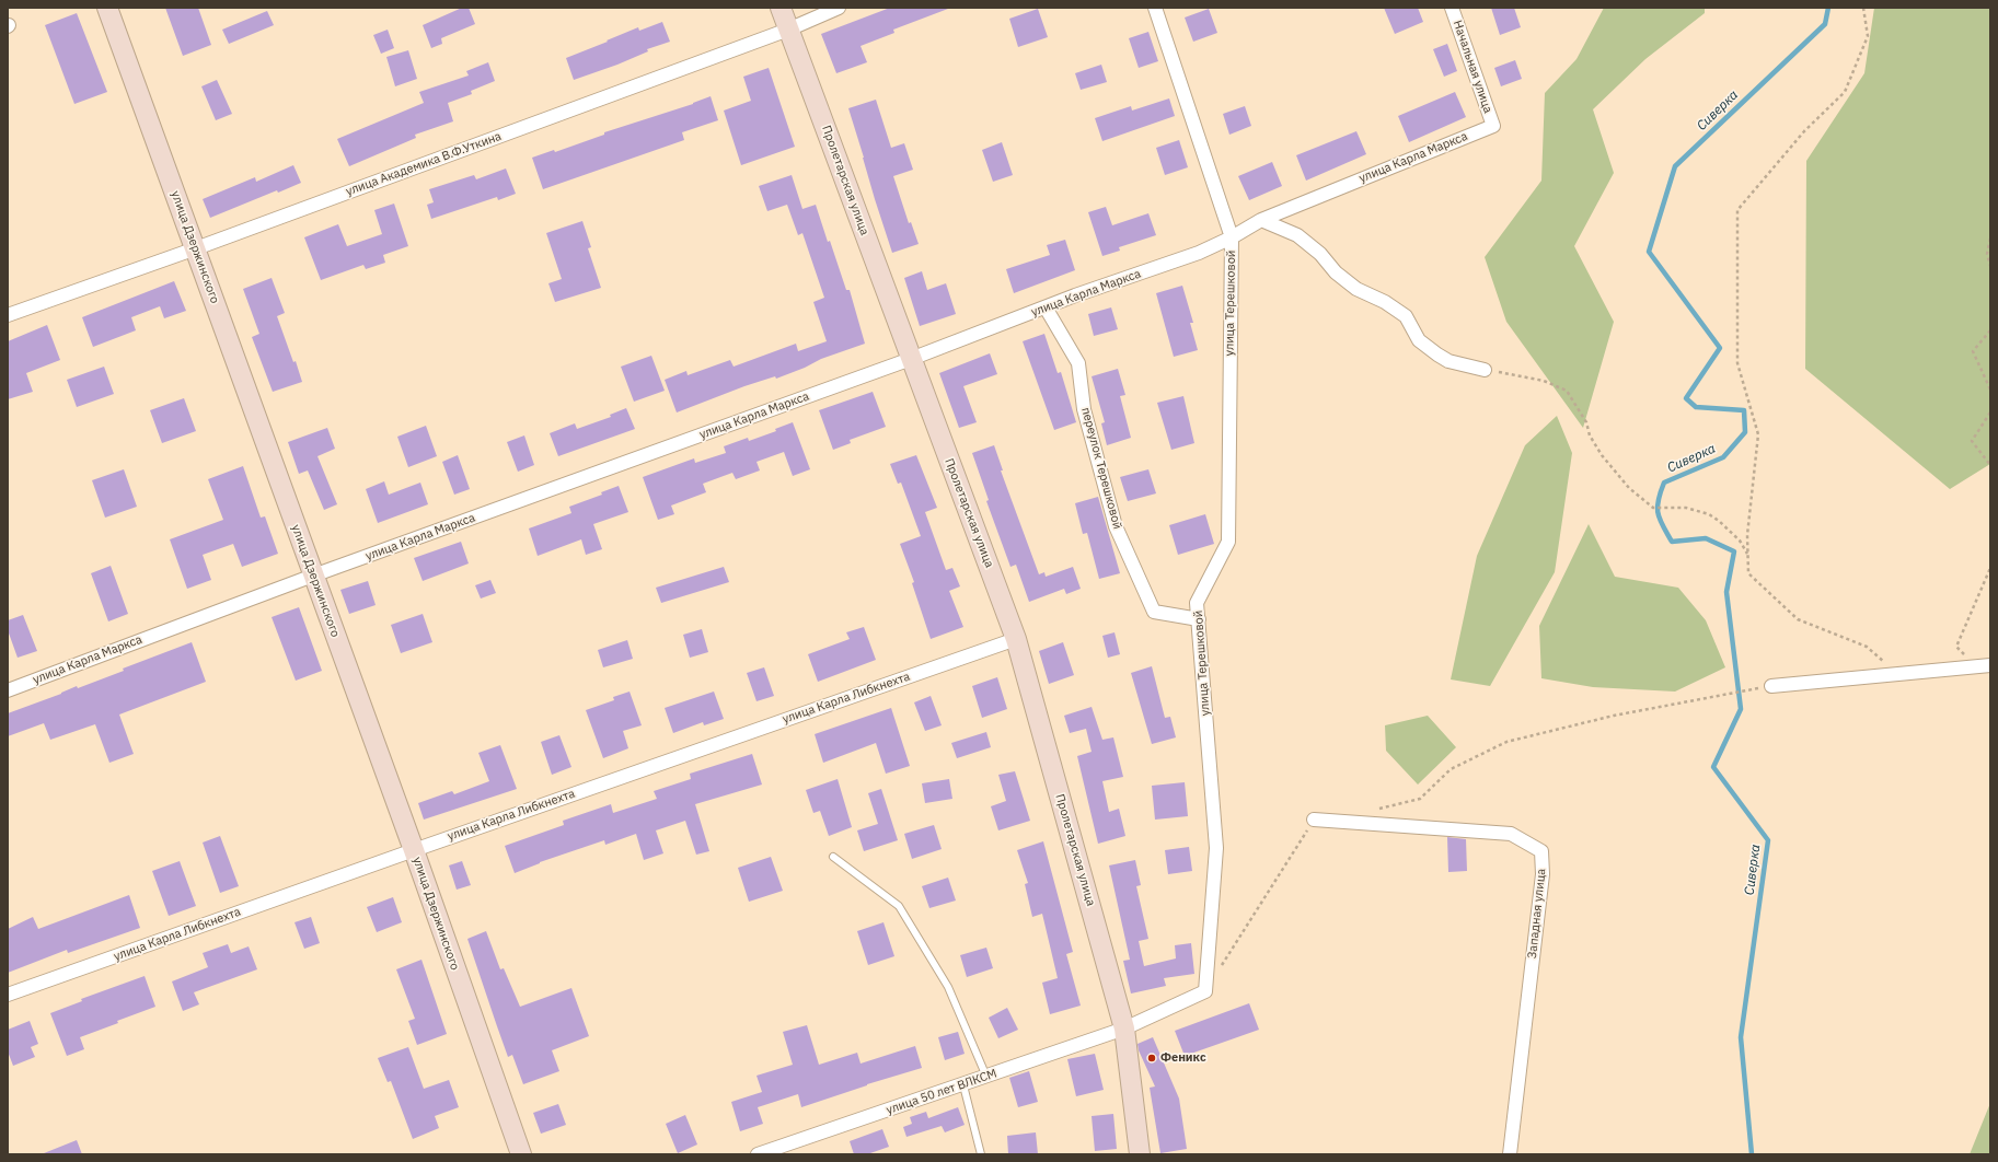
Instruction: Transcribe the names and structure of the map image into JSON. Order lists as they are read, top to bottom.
{
  "streets": {
    "main road": ["Пролетарская улица", "улица Дзержинского"],
    "street": [
      "Начальная улица",
      "улица Карла Маркса",
      "улица Академика В.Ф.Уткина",
      "улица Терешковой",
      "переулок Терешковой",
      "улица Карла Либкнехта",
      "Западная улица",
      "улица 50 лет ВЛКСМ"
    ]
  },
  "crossings": [
    ["Начальная улица", "улица Карла Маркса"],
    ["улица Карла Маркса", "Пролетарская улица"],
    ["улица Карла Маркса", "улица Дзержинского"],
    ["улица Карла Маркса", "улица Терешковой"],
    ["улица Карла Маркса", "переулок Терешковой"],
    ["улица Академика В.Ф.Уткина", "Пролетарская улица"],
    ["улица Академика В.Ф.Уткина", "улица Дзержинского"],
    ["Пролетарская улица", "улица Карла Либкнехта"],
    ["Пролетарская улица", "улица 50 лет ВЛКСМ"],
    ["улица Дзержинского", "улица Карла Либкнехта"],
    ["улица Терешковой", "переулок Терешковой"]
  ],
  "water": ["Сиверка"],
  "places": ["Феникс"]
}
